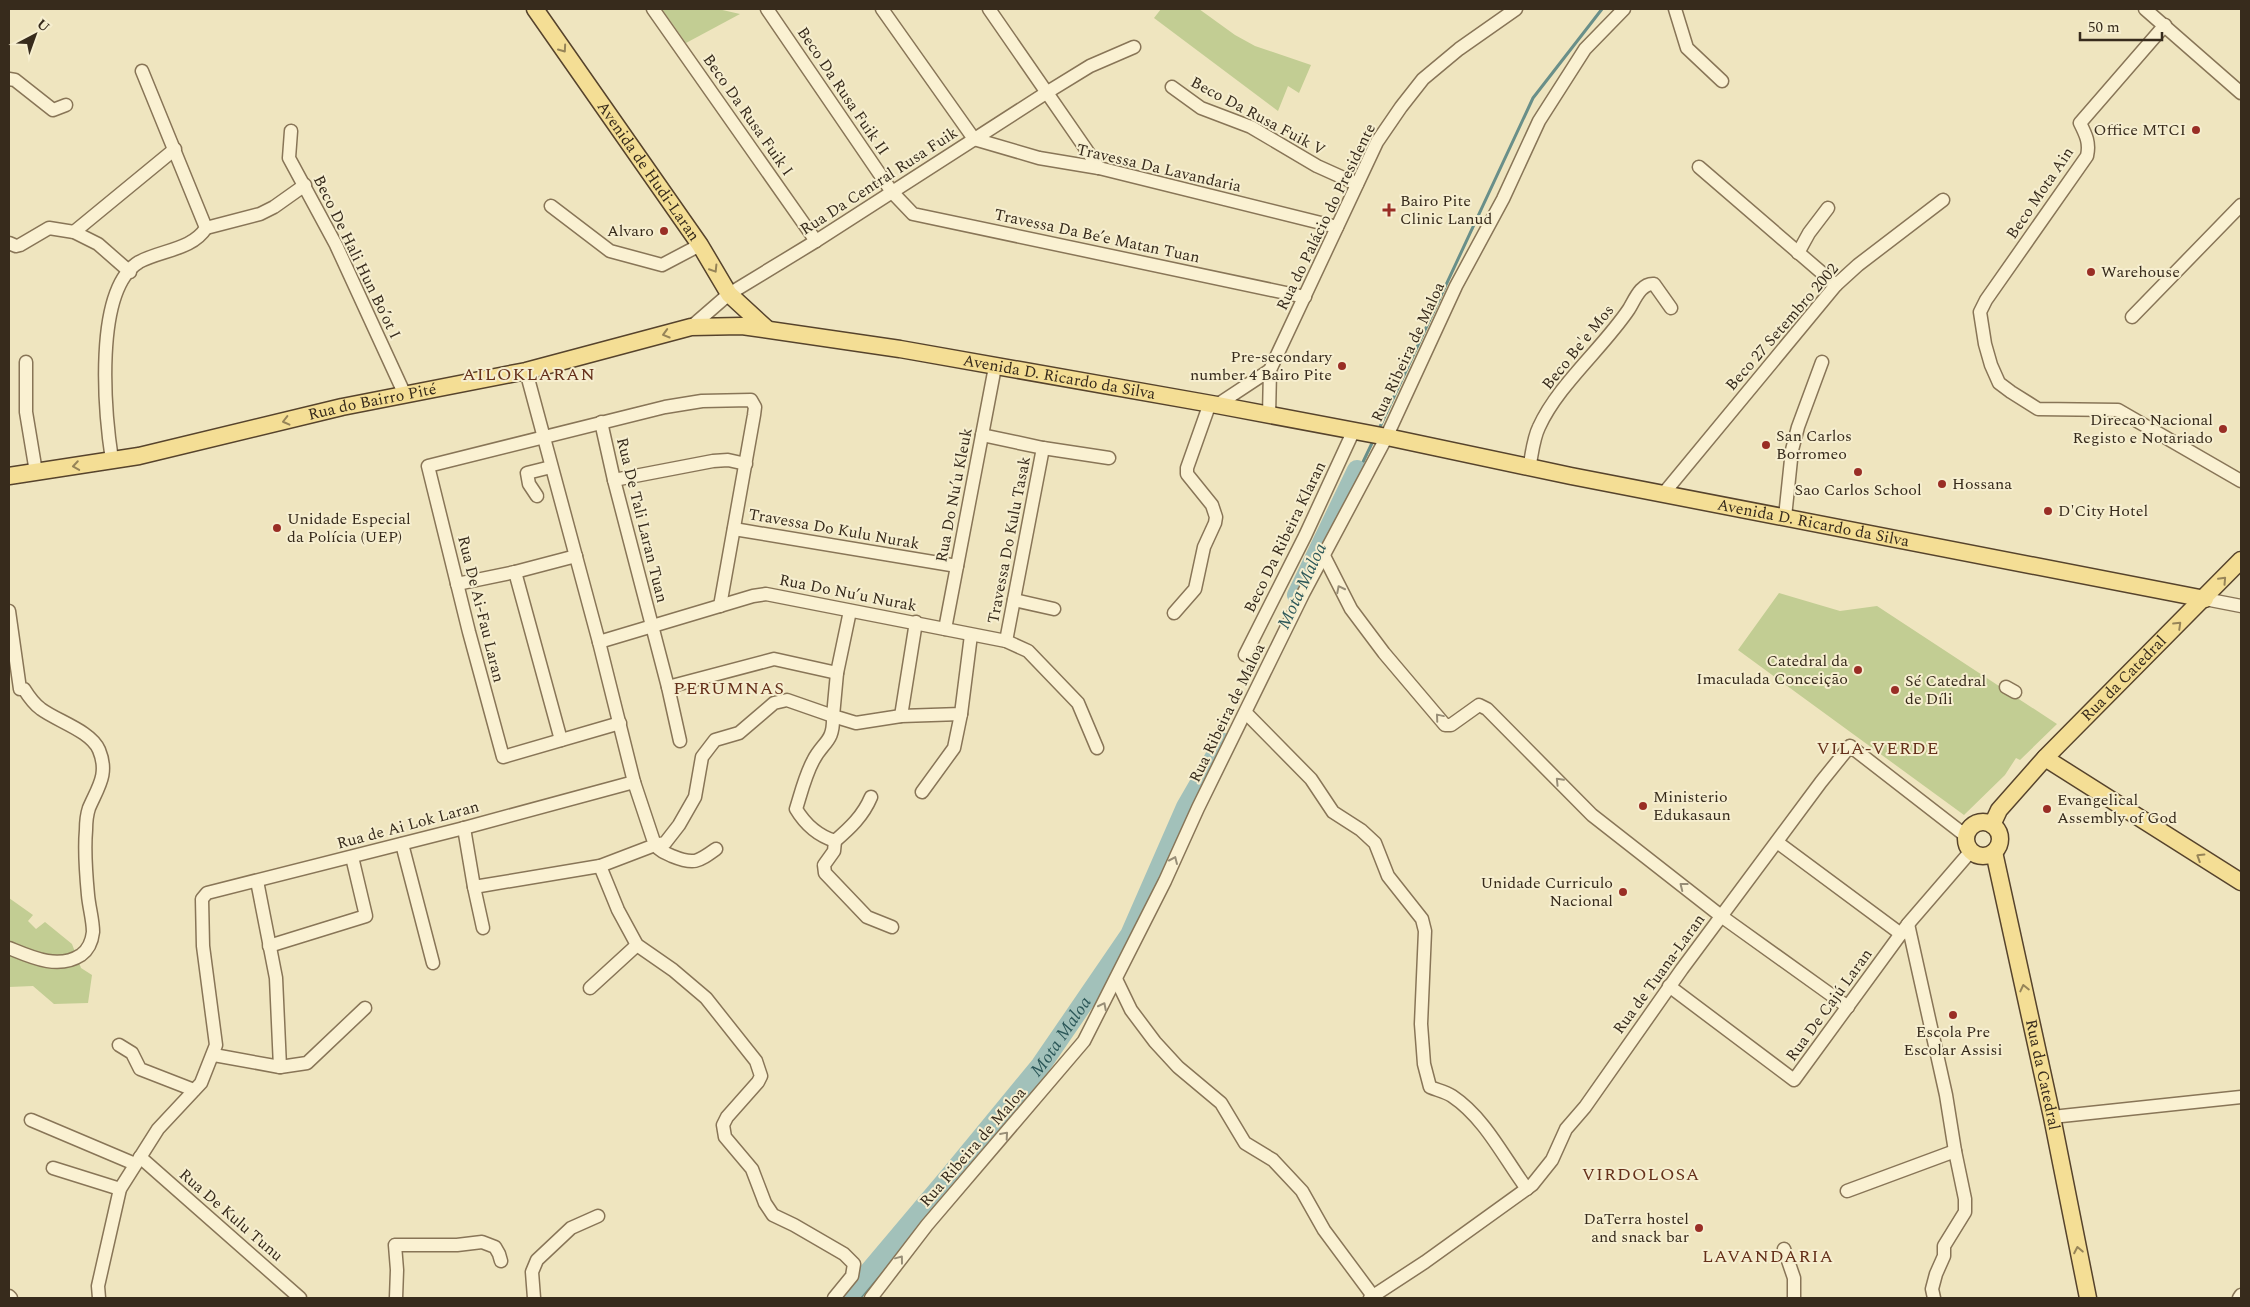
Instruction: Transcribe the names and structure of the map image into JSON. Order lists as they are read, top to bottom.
{
  "streets": {
    "main road": [
      "Avenida de Hudi-Laran",
      "Avenida D. Ricardo da Silva",
      "Rua do Bairro Pité",
      "Rua da Catedral"
    ],
    "street": [
      "Beco Da Rusa Fuik II",
      "Beco Da Rusa Fuik I",
      "Beco Da Rusa Fuik V",
      "Travessa Da Lavandaria",
      "Rua Da Central Rusa Fuik",
      "Beco Mota Ain",
      "Rua do Palácio do Presidente",
      "Travessa Da Be’e Matan Tuan",
      "Beco De Hali Hun Bo’ot I",
      "Beco 27 Setembro 2002",
      "Beco Be'e Mos",
      "Rua Ribeira de Maloa",
      "Rua Do Nu’u Kleuk",
      "Rua De Tali Laran Tuan",
      "Travessa Do Kulu Nurak",
      "Beco Da Ribeira Klaran",
      "Travessa Do Kulu Tasak",
      "Rua Do Nu’u Nurak",
      "Rua De Ai-Fau Laran",
      "Rua de Ai Lok Laran",
      "Rua de Tuana-Laran",
      "Rua De Cajú Laran",
      "Rua De Kulu Tunu"
    ]
  },
  "crossings": [
    ["Beco Da Rusa Fuik II", "Rua Da Central Rusa Fuik"],
    ["Beco Da Rusa Fuik II", "Travessa Da Be’e Matan Tuan"],
    ["Beco Da Rusa Fuik I", "Rua Da Central Rusa Fuik"],
    ["Beco Da Rusa Fuik V", "Rua do Palácio do Presidente"],
    ["Travessa Da Lavandaria", "Rua Da Central Rusa Fuik"],
    ["Travessa Da Lavandaria", "Rua do Palácio do Presidente"],
    ["Avenida de Hudi-Laran", "Rua Da Central Rusa Fuik"],
    ["Avenida de Hudi-Laran", "Avenida D. Ricardo da Silva"],
    ["Avenida de Hudi-Laran", "Rua do Bairro Pité"],
    ["Rua Da Central Rusa Fuik", "Travessa Da Be’e Matan Tuan"],
    ["Rua Da Central Rusa Fuik", "Rua do Bairro Pité"],
    ["Rua do Palácio do Presidente", "Travessa Da Be’e Matan Tuan"],
    ["Beco De Hali Hun Bo’ot I", "Rua do Bairro Pité"],
    ["Beco 27 Setembro 2002", "Avenida D. Ricardo da Silva"],
    ["Beco Be'e Mos", "Avenida D. Ricardo da Silva"],
    ["Rua Ribeira de Maloa", "Avenida D. Ricardo da Silva"],
    ["Avenida D. Ricardo da Silva", "Rua do Bairro Pité"],
    ["Avenida D. Ricardo da Silva", "Rua Do Nu’u Kleuk"],
    ["Avenida D. Ricardo da Silva", "Beco Da Ribeira Klaran"],
    ["Avenida D. Ricardo da Silva", "Rua da Catedral"],
    ["Rua Do Nu’u Kleuk", "Travessa Do Kulu Nurak"],
    ["Rua Do Nu’u Kleuk", "Travessa Do Kulu Tasak"],
    ["Rua Do Nu’u Kleuk", "Rua Do Nu’u Nurak"],
    ["Rua De Tali Laran Tuan", "Rua Do Nu’u Nurak"],
    ["Travessa Do Kulu Tasak", "Rua Do Nu’u Nurak"],
    ["Rua da Catedral", "Rua de Tuana-Laran"],
    ["Rua da Catedral", "Rua De Cajú Laran"],
    ["Rua de Ai Lok Laran", "Rua De Kulu Tunu"],
    ["Rua de Tuana-Laran", "Rua De Cajú Laran"]
  ],
  "one_way": [
    "Avenida de Hudi-Laran",
    "Rua Ribeira de Maloa",
    "Rua do Bairro Pité",
    "Rua da Catedral"
  ],
  "districts": [
    "AILOKLARAN",
    "PERUMNAS",
    "VILA-VERDE",
    "VIRDOLOSA",
    "LAVANDARIA"
  ],
  "water": ["Mota Maloa"],
  "places": {
    "other": [
      "Office MTCI",
      "Alvaro",
      "Warehouse",
      "Pre-secondary number 4 Bairo Pite",
      "Direcao Nacional Registo e Notariado",
      "San Carlos Borromeo",
      "Sao Carlos School",
      "Hossana",
      "D'City Hotel",
      "Unidade Especial da Polícia (UEP)",
      "Catedral da Imaculada Conceição",
      "Sé Catedral de Díli",
      "Ministerio Edukasaun",
      "Evangelical Assembly of God",
      "Unidade Curriculo Nacional",
      "Escola Pre Escolar Assisi",
      "DaTerra hostel and snack bar"
    ],
    "health": ["Bairo Pite Clinic Lanud"]
  },
  "scale_bar": "50 m",
  "north": "top right"
}
